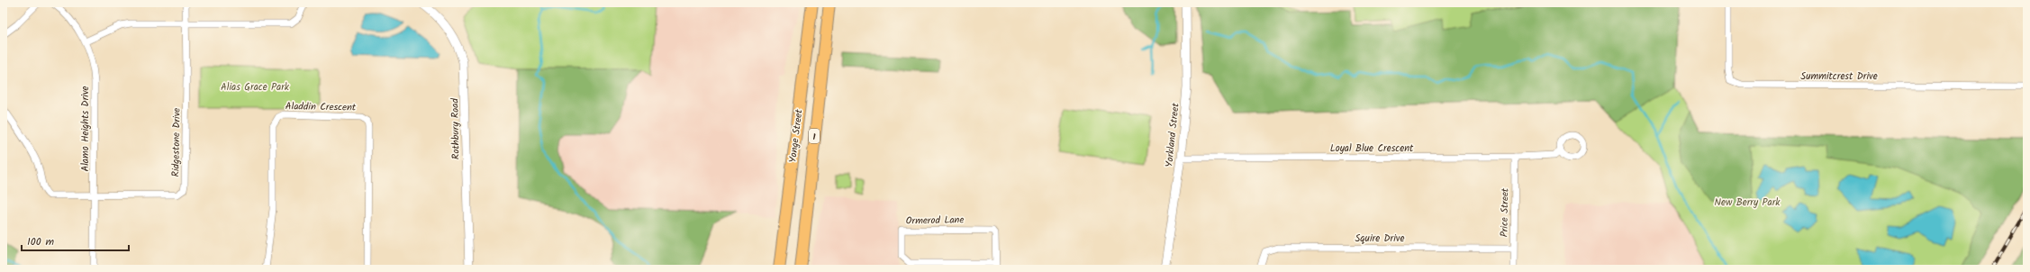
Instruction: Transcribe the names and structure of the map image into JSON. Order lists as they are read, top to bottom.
{
  "streets": {
    "main road": ["Yonge Street", "1"],
    "street": [
      "Summitcrest Drive",
      "Aladdin Crescent",
      "Alamo Heights Drive",
      "Rothbury Road",
      "Yorkland Street",
      "Ridgestone Drive",
      "Loyal Blue Crescent",
      "Price Street",
      "Ormerod Lane",
      "Squire Drive"
    ]
  },
  "crossings": [
    ["Alamo Heights Drive", "Ridgestone Drive"],
    ["Yorkland Street", "Loyal Blue Crescent"],
    ["Loyal Blue Crescent", "Price Street"],
    ["Price Street", "Squire Drive"]
  ],
  "parks": ["Alias Grace Park", "New Berry Park"],
  "scale_bar": "100 m"
}
